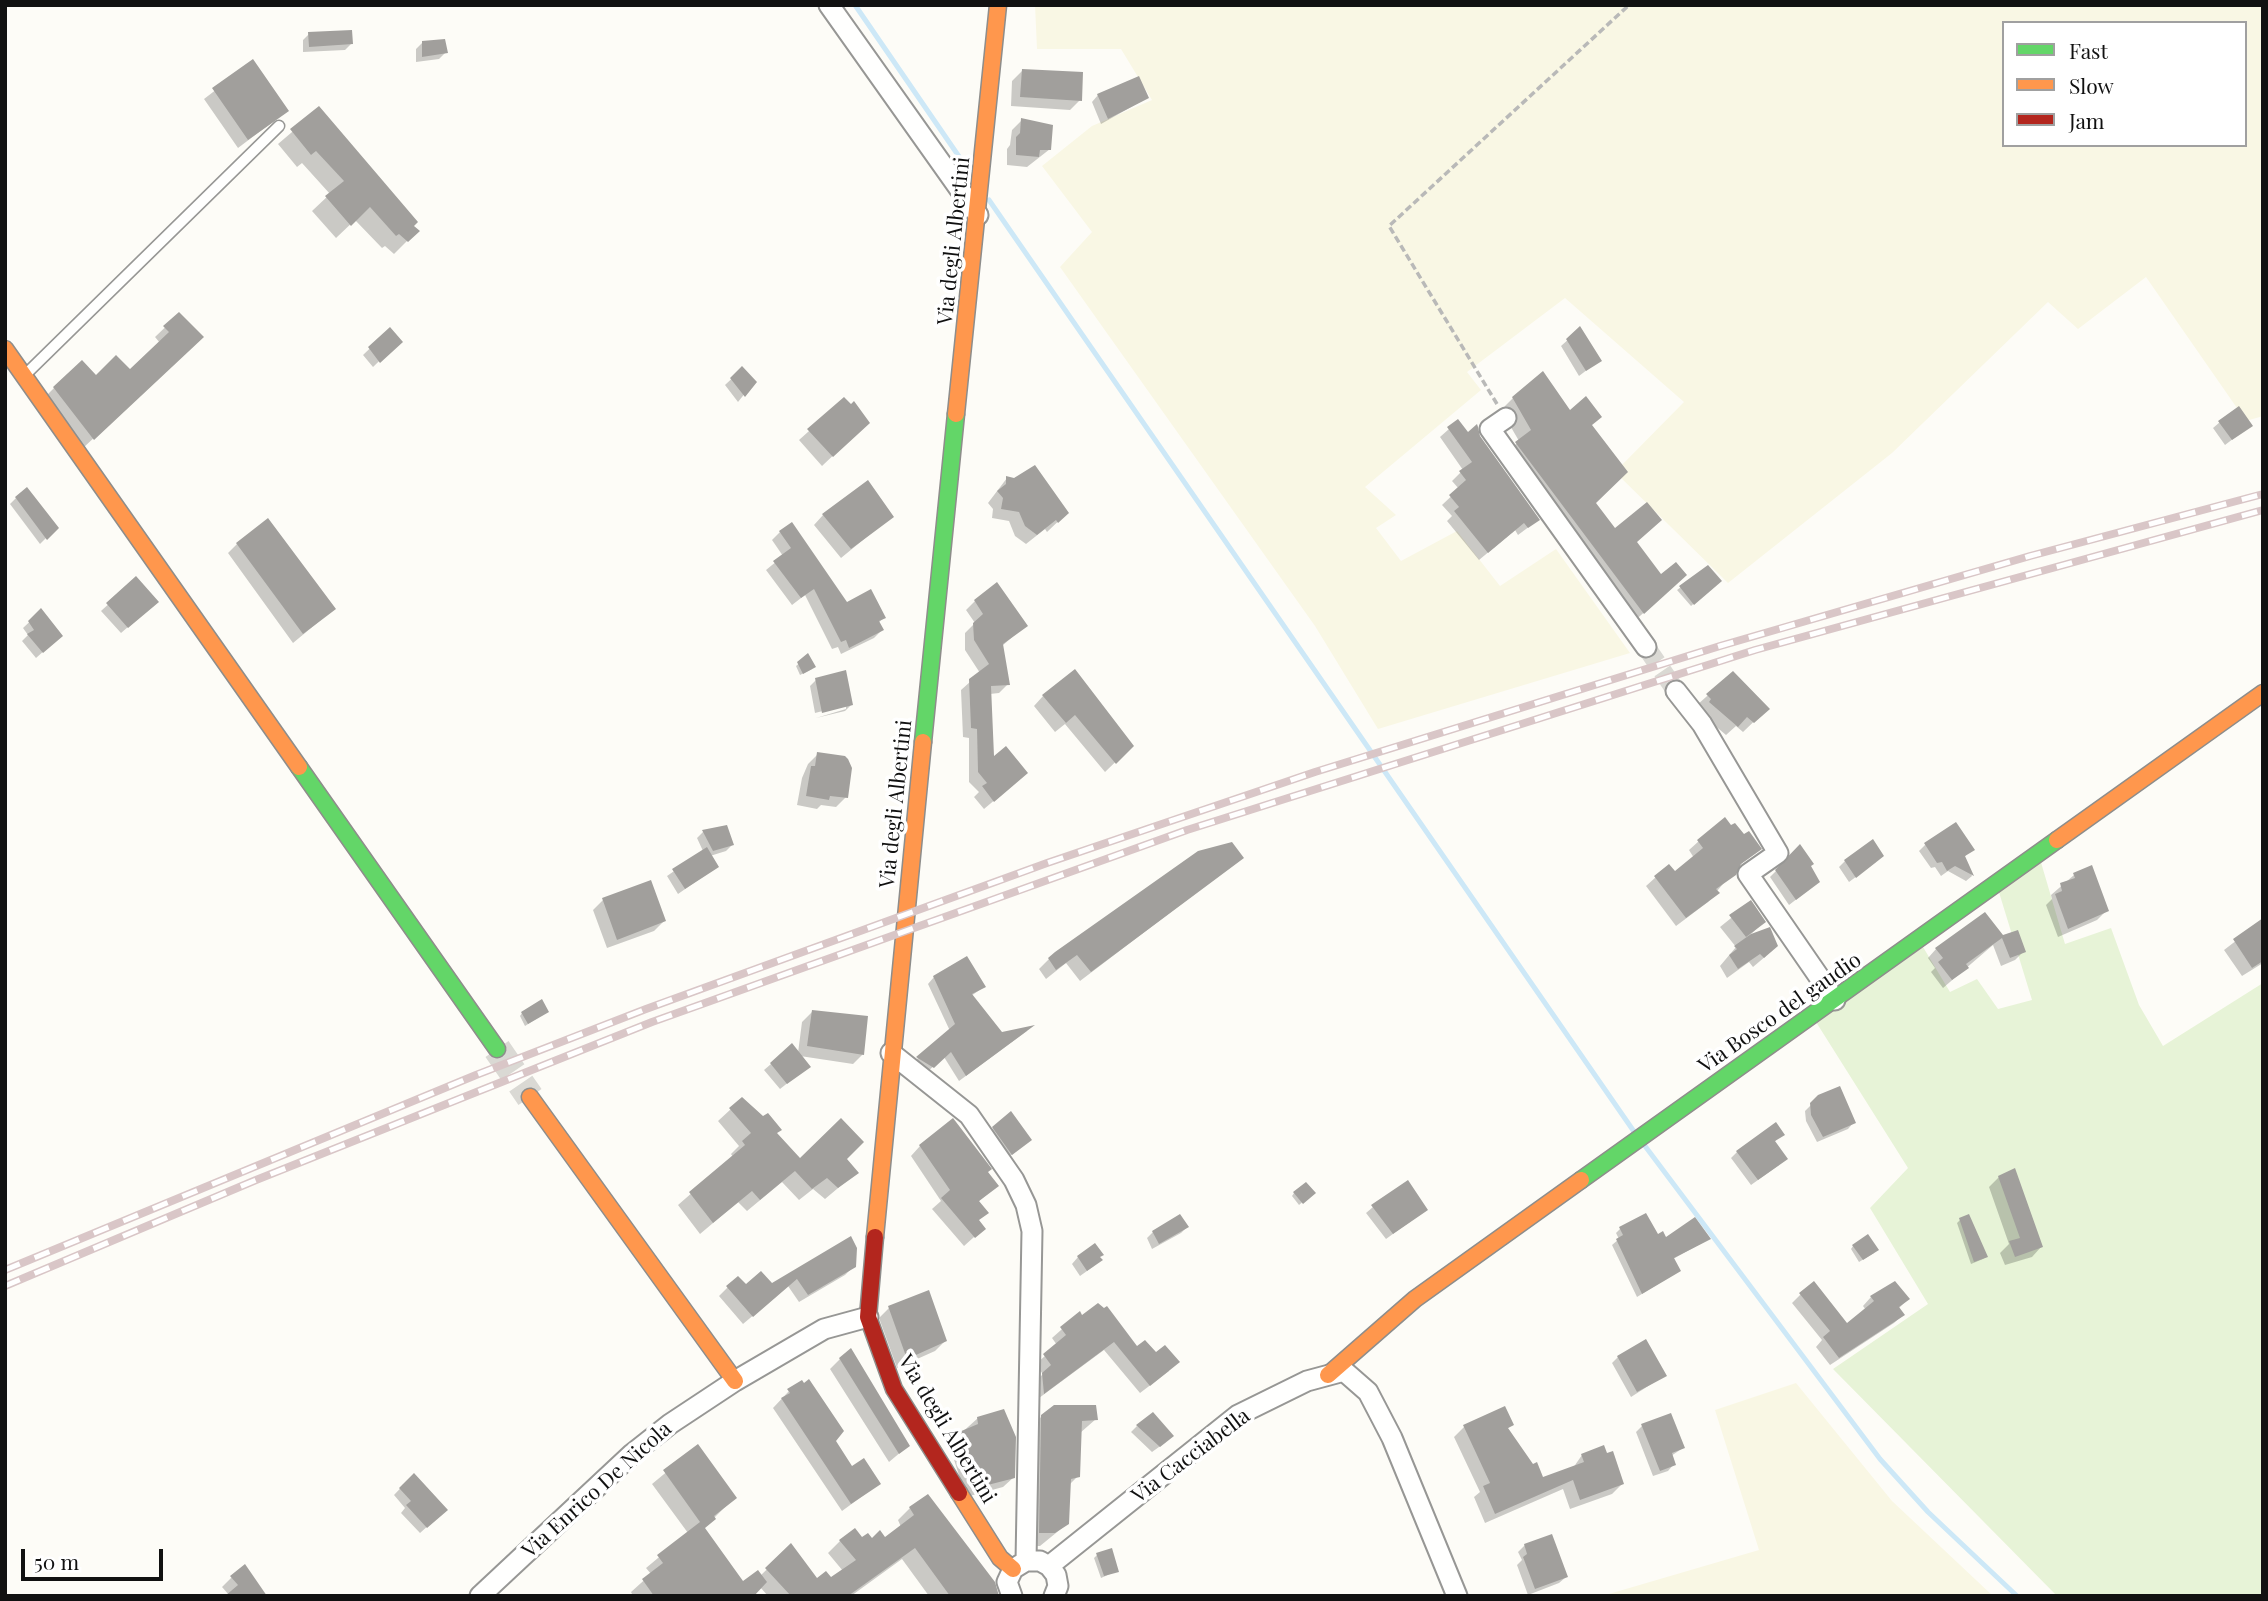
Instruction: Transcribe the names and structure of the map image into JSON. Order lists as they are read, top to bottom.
{
  "streets": {
    "street": [
      "Via degli Albertini",
      "Via Bosco del gaudio",
      "Via Cacciabella",
      "Via Enrico De Nicola"
    ]
  },
  "crossings": [
    ["Via degli Albertini", "Via Enrico De Nicola"],
    ["Via Bosco del gaudio", "Via Cacciabella"]
  ],
  "legend": ["Fast", "Slow", "Jam"],
  "scale_bar": "50 m"
}
